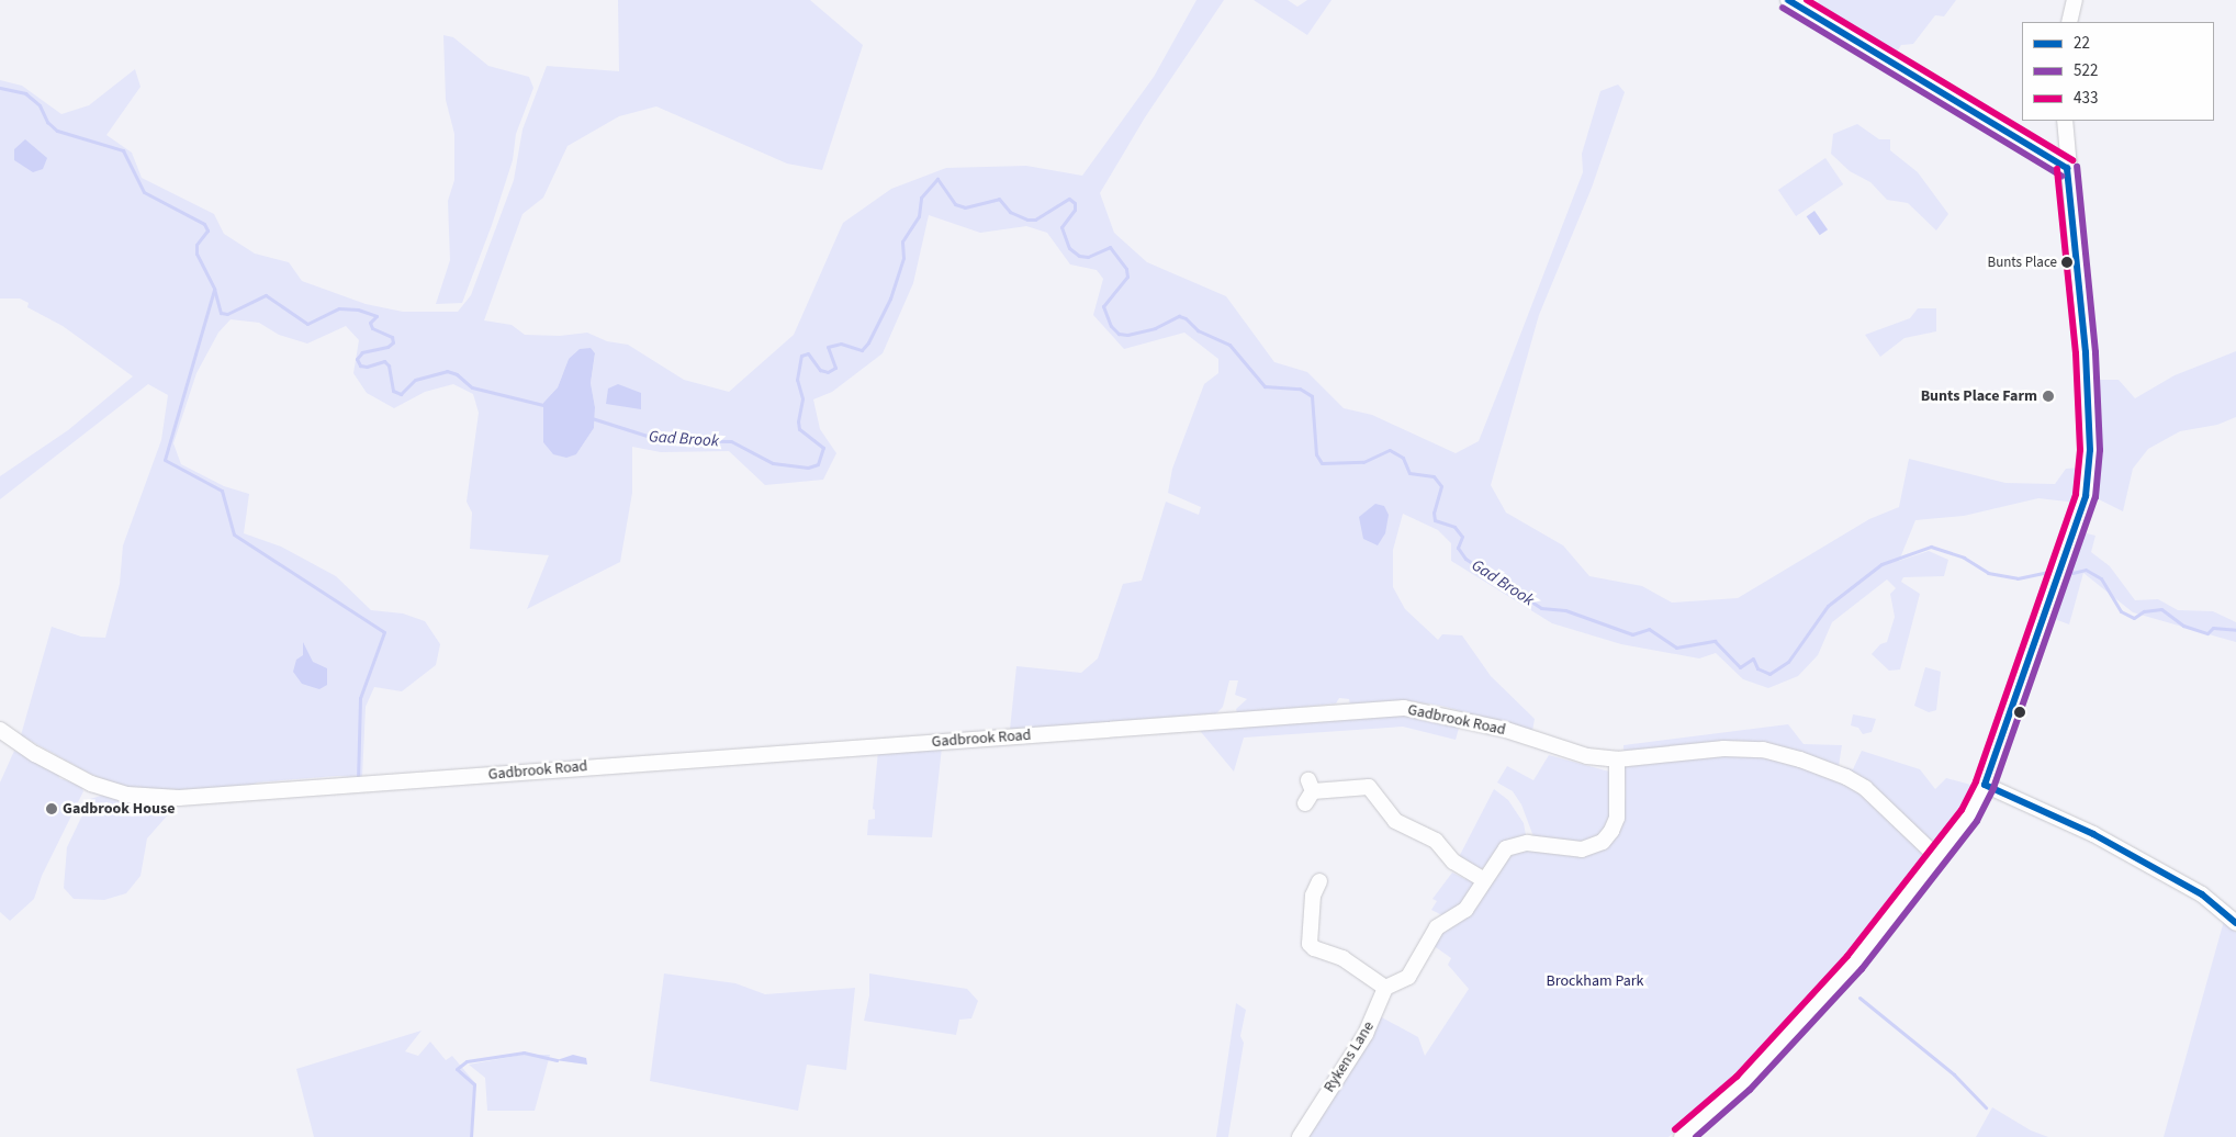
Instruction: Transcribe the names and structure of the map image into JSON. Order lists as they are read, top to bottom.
{
  "streets": {
    "street": ["Gadbrook Road", "Rykens Lane"]
  },
  "water": ["Gad Brook"],
  "parks": ["Brockham Park"],
  "places": ["Bunts Place", "Bunts Place Farm", "Gadbrook House"],
  "lines": ["transit line 22", "transit line 433", "transit line 522"],
  "legend": ["22", "522", "433"]
}
